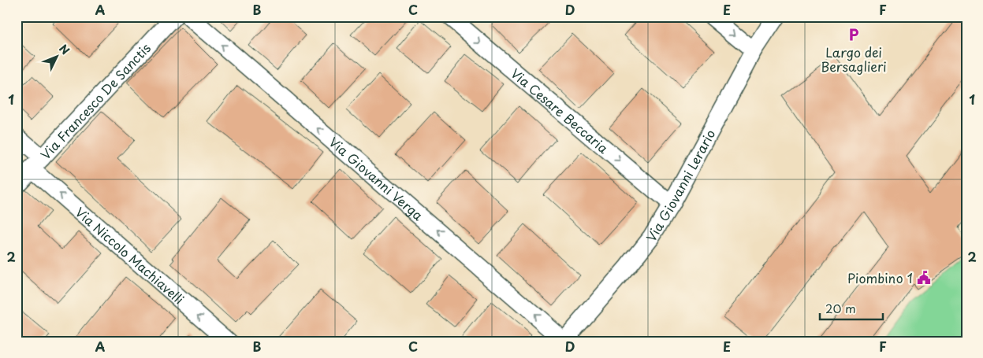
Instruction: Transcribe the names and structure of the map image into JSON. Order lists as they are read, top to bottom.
{
  "streets": {
    "street": [
      "Via Francesco De Sanctis",
      "Via Cesare Beccaria",
      "Via Giovanni Verga",
      "Via Giovanni Lerario",
      "Via Niccolo Machiavelli"
    ]
  },
  "crossings": [
    ["Via Francesco De Sanctis", "Via Niccolo Machiavelli"],
    ["Via Cesare Beccaria", "Via Giovanni Lerario"],
    ["Via Giovanni Verga", "Via Giovanni Lerario"]
  ],
  "one_way": ["Via Cesare Beccaria", "Via Giovanni Verga", "Via Niccolo Machiavelli"],
  "places": {
    "parking": ["Largo dei Bersaglieri"],
    "public building": ["Piombino 1"]
  },
  "scale_bar": "20 m",
  "north": "top right",
  "grid": {
    "columns": [
      "A",
      "B",
      "C",
      "D",
      "E",
      "F"
    ],
    "rows": ["1", "2"]
  }
}
